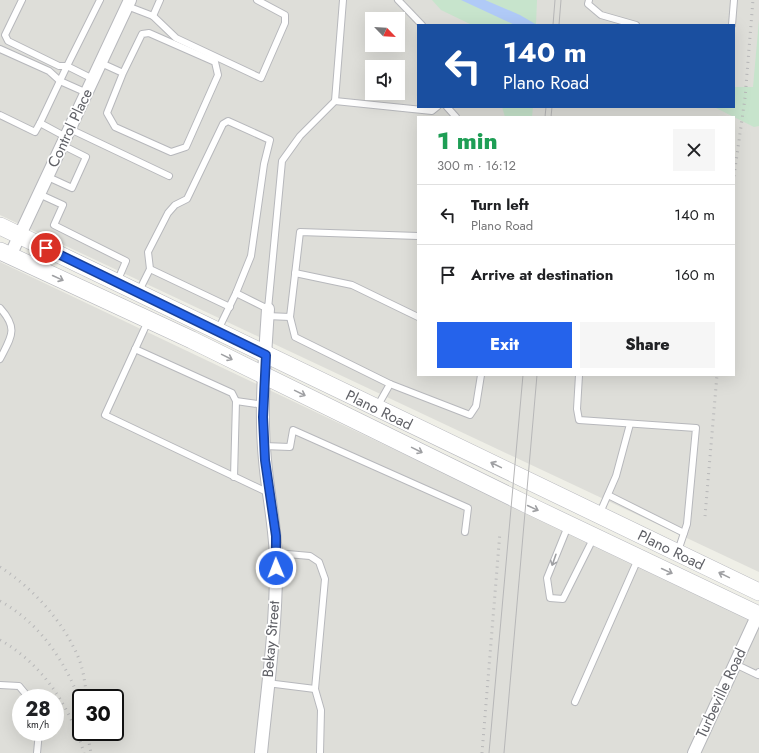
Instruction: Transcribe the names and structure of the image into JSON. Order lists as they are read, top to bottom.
{
  "streets": {
    "main road": ["Plano Road"],
    "street": ["Control Place", "Bekay Street", "Turbeville Road"]
  },
  "crossings": [
    ["Control Place", "Plano Road"],
    ["Plano Road", "Bekay Street"],
    ["Plano Road", "Turbeville Road"]
  ],
  "north": "bottom right",
  "page": {
    "turn": ["140 m", "Plano Road"],
    "heading": ["1 min", "300 m · 16:12"],
    "list": [
      {
        "name": "Turn left",
        "note": "Plano Road",
        "value": "140 m"
      },
      {
        "name": "Arrive at destination",
        "value": "160 m"
      }
    ],
    "buttons": ["Exit", "Share"],
    "speed": "28 km/h",
    "limit": "30"
  }
}
